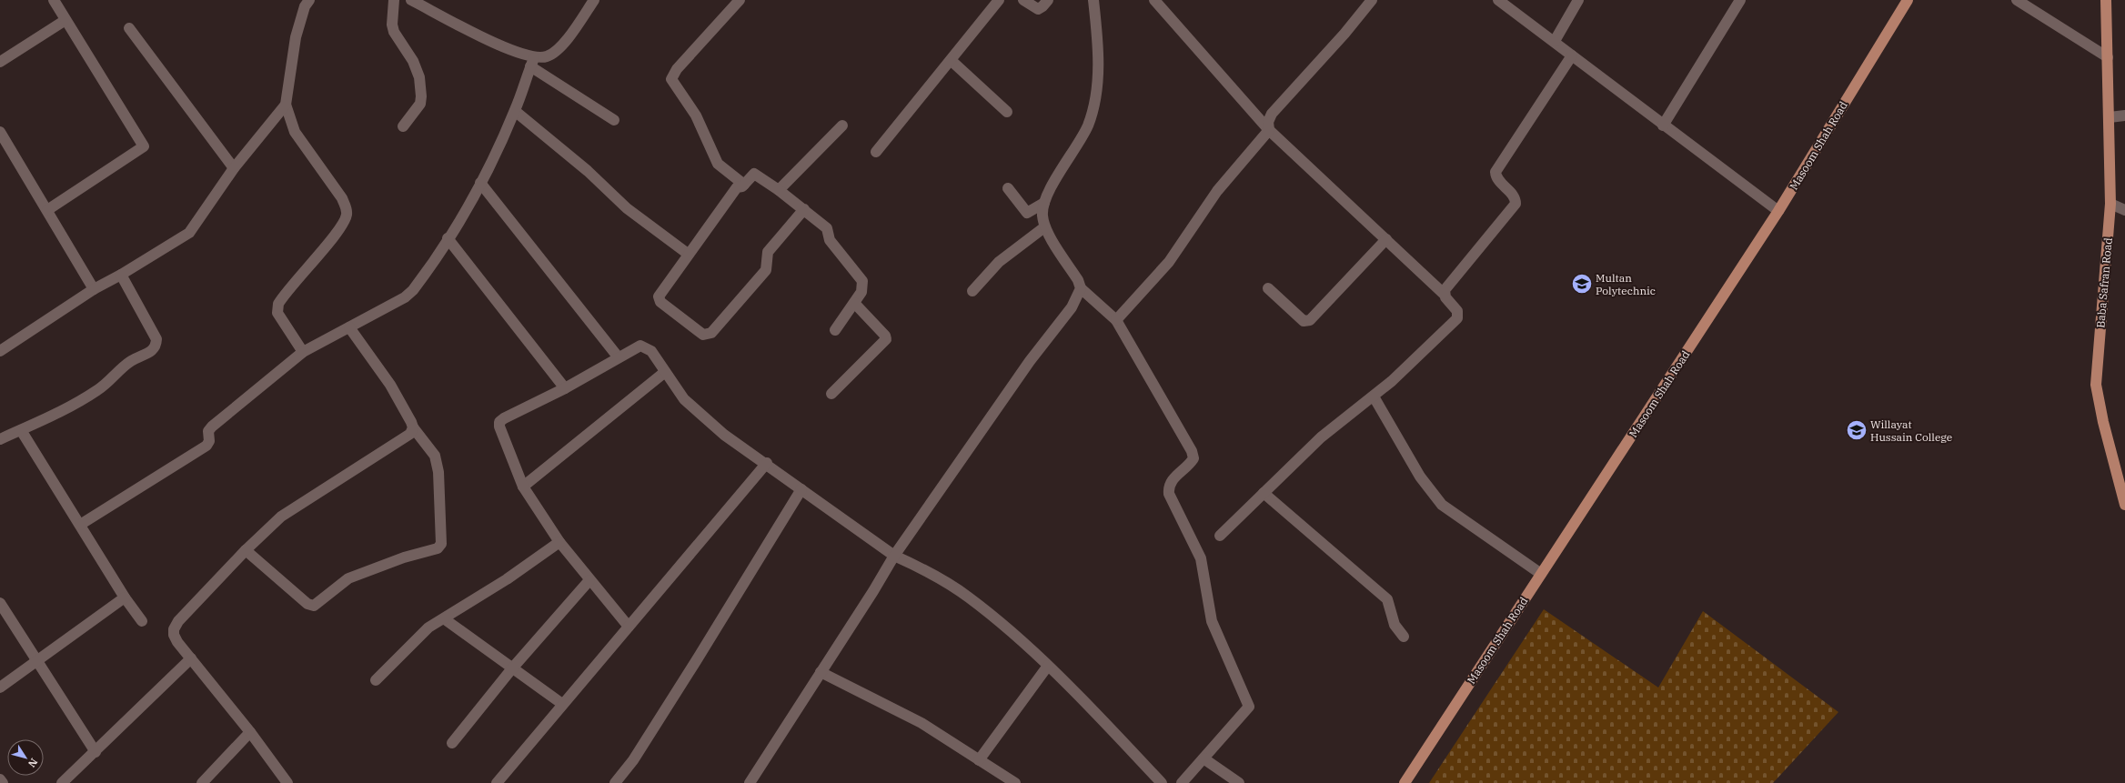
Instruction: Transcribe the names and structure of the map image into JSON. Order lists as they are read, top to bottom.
{
  "streets": {
    "main road": ["Masoom Shah Road", "Baba Safran Road"]
  },
  "places": {
    "school or university": ["Multan Polytechnic", "Willayat Hussain College"]
  },
  "north": "bottom right"
}
